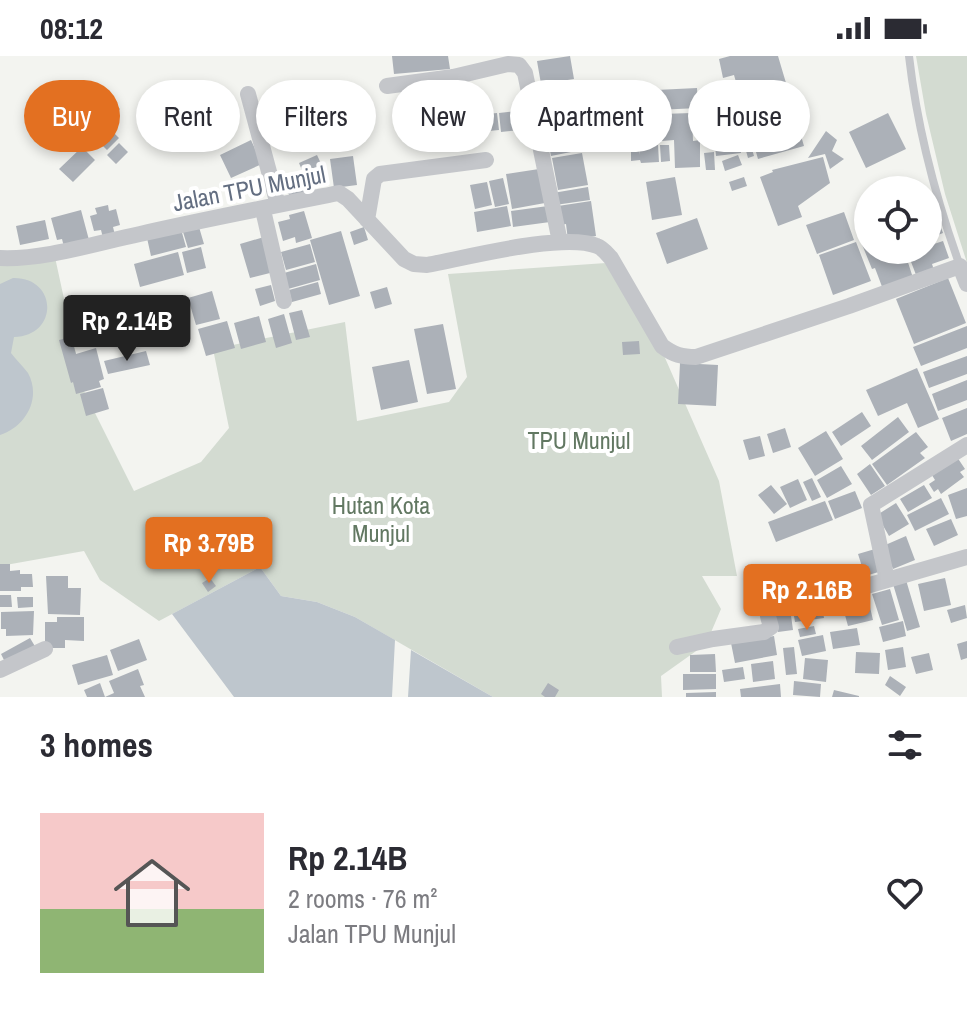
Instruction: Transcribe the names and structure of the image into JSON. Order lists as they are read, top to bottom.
{
  "streets": {
    "street": ["Jalan TPU Munjul"]
  },
  "parks": ["TPU Munjul", "Hutan Kota Munjul"],
  "page": {
    "status": "08:12",
    "chip": [
      "Buy",
      "Rent",
      "Filters",
      "New",
      "Apartment",
      "House"
    ],
    "price": ["Rp 2.14B", "Rp 3.79B", "Rp 2.16B"],
    "heading": "3 homes",
    "list": [
      {
        "name": "Rp 2.14B",
        "note": "2 rooms · 76 m² · Jalan TPU Munjul"
      }
    ]
  }
}
